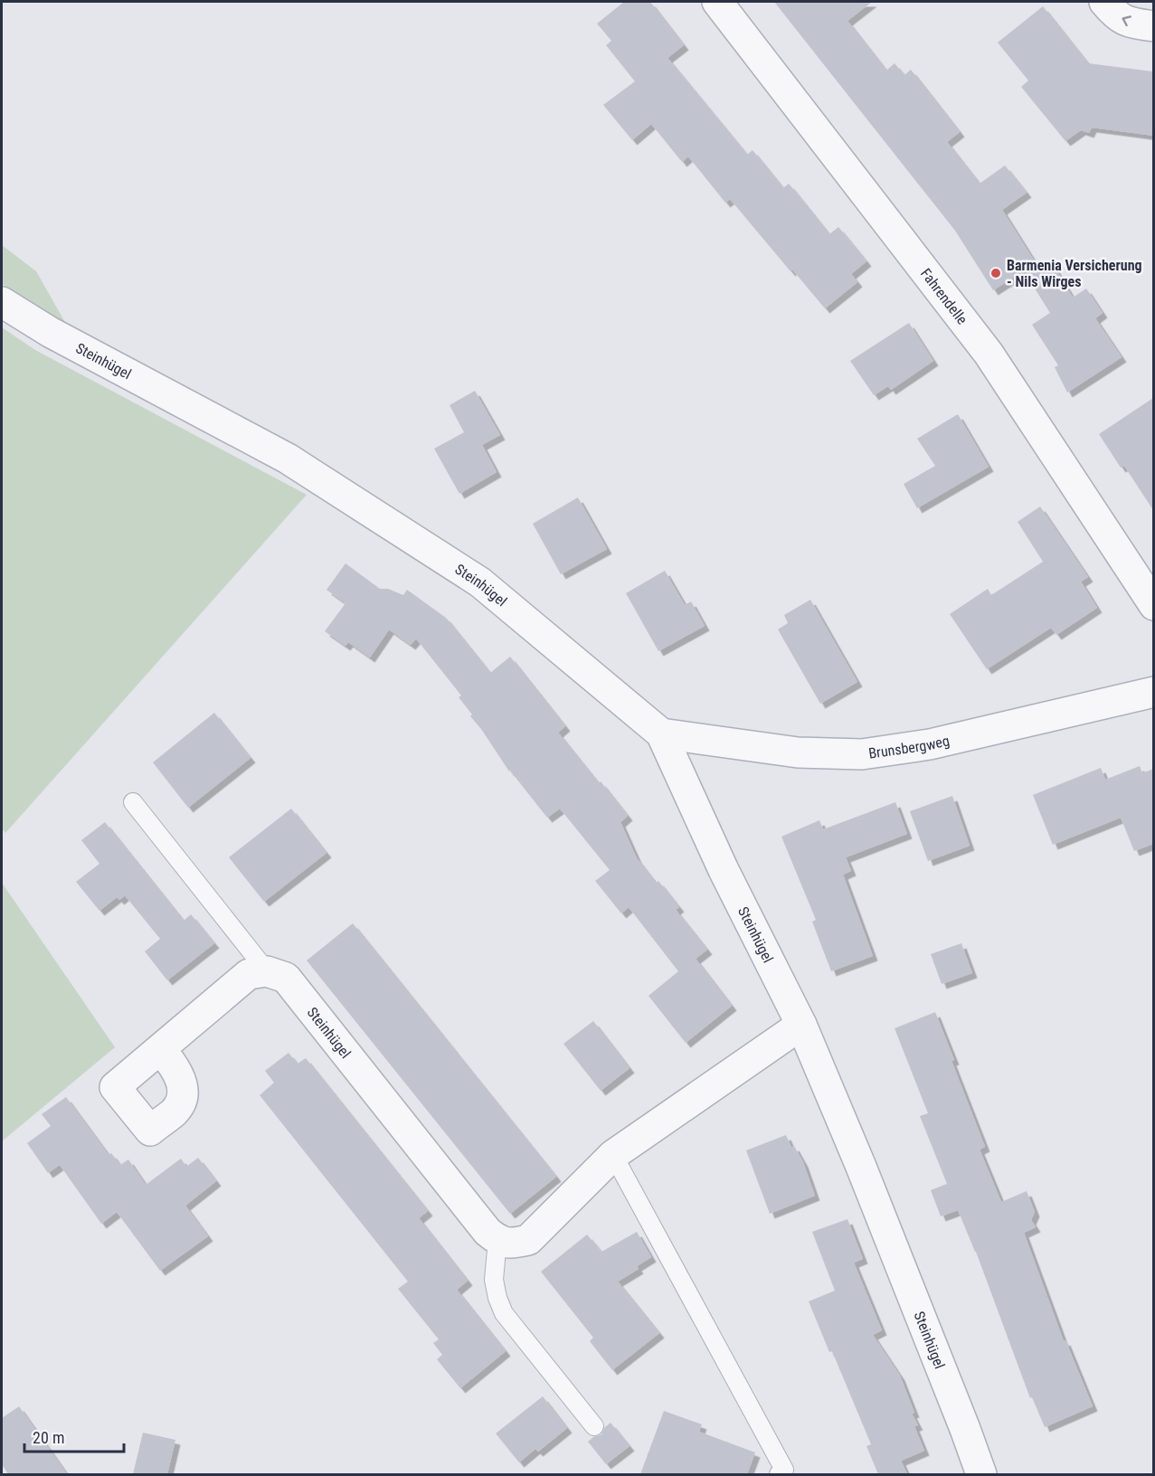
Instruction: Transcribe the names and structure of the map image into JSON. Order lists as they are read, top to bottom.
{
  "streets": {
    "street": ["Fahrendelle", "Steinhügel", "Brunsbergweg"]
  },
  "crossings": [
    ["Steinhügel", "Brunsbergweg"]
  ],
  "places": ["Barmenia Versicherung - Nils Wirges"],
  "scale_bar": "20 m"
}
